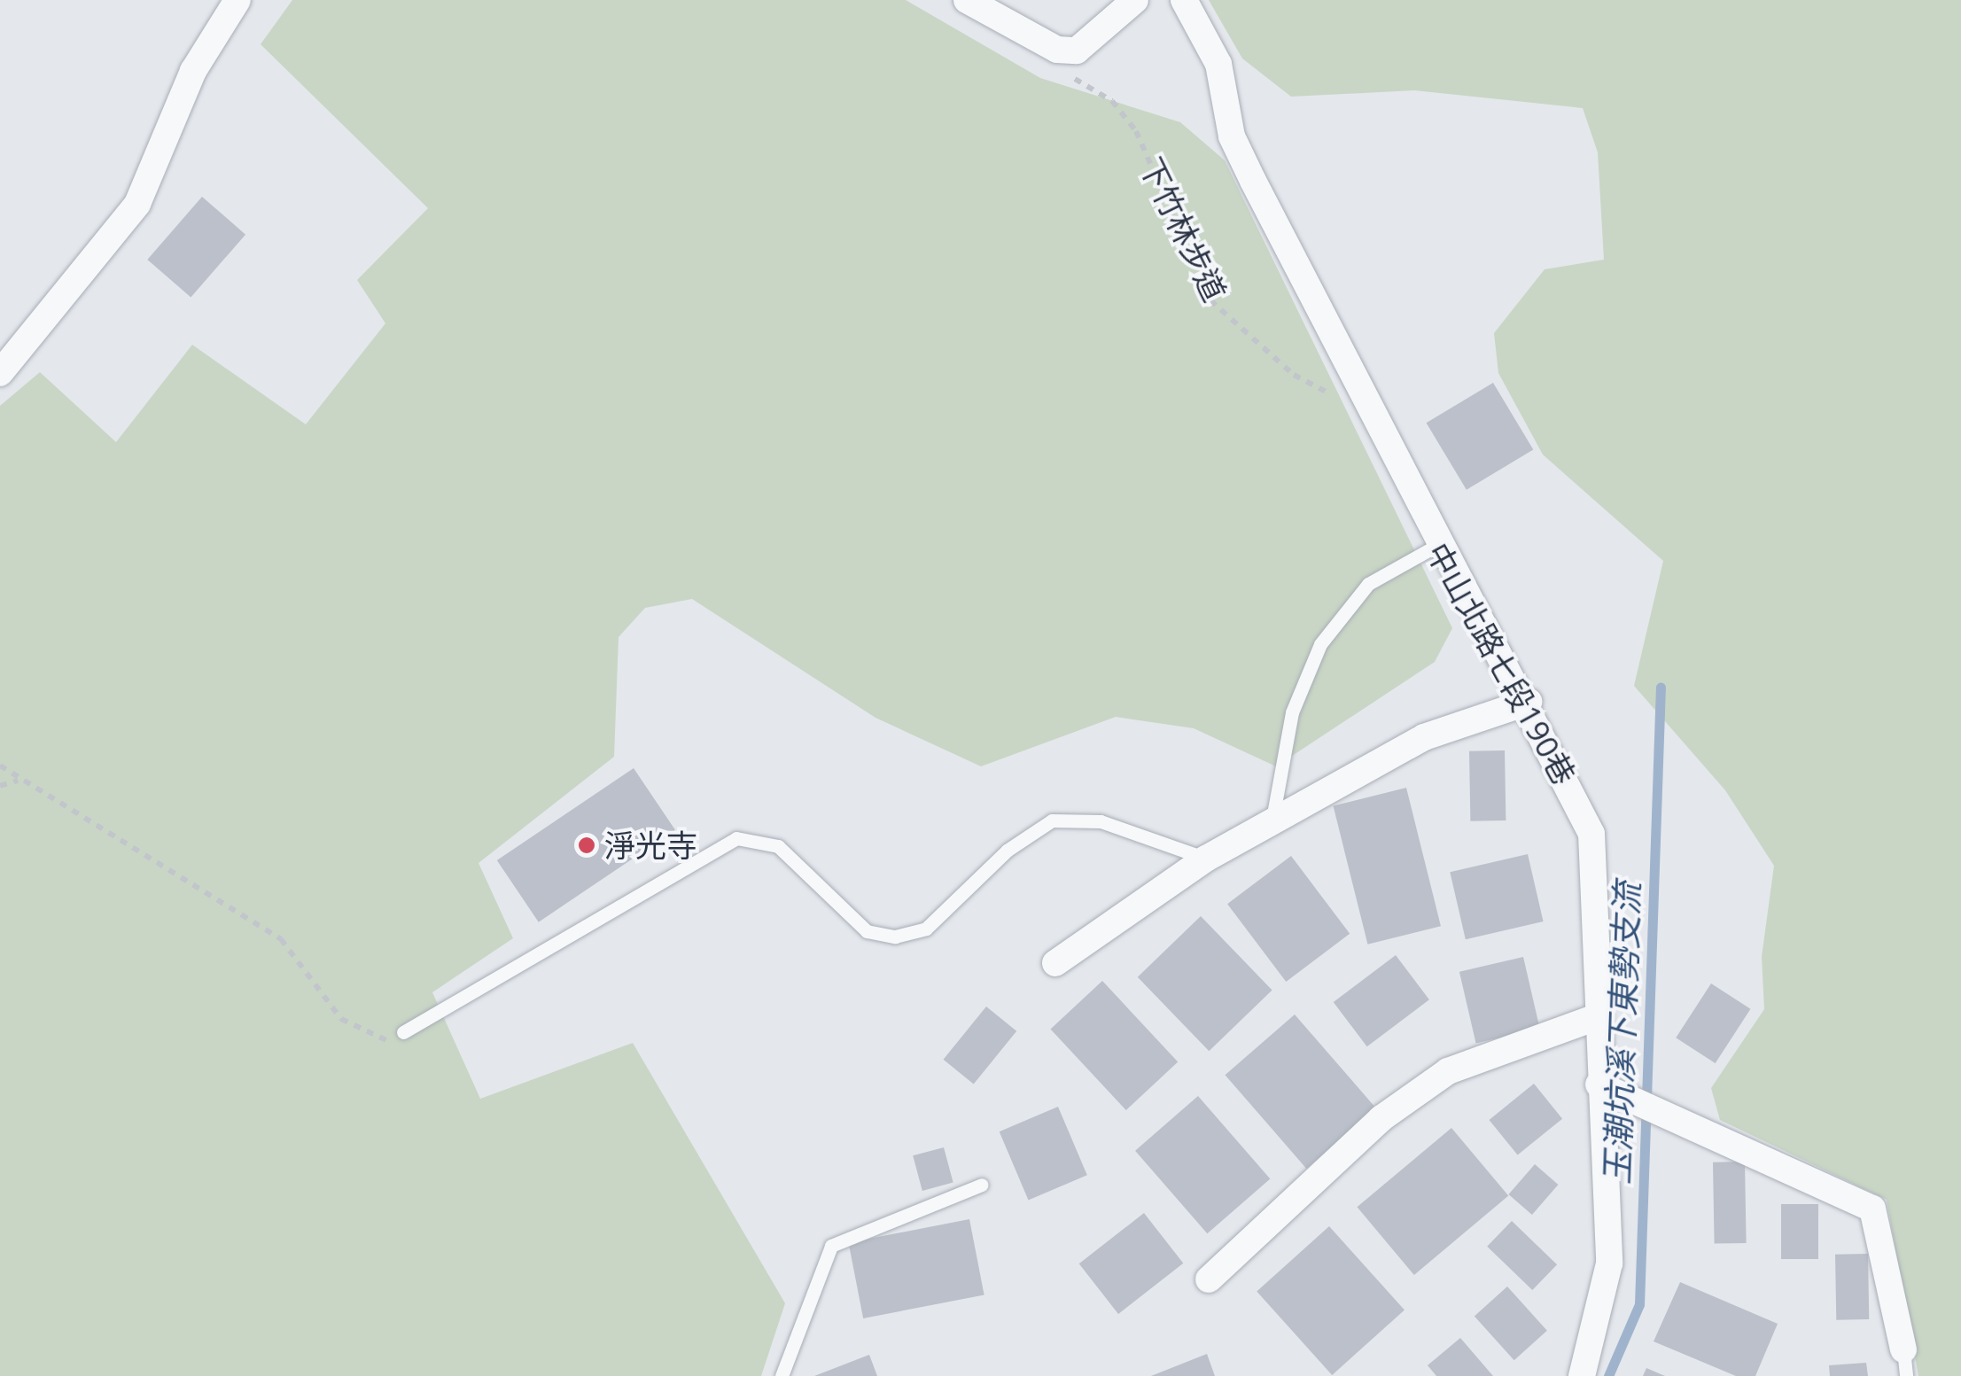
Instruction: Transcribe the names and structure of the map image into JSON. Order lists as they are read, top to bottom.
{
  "streets": {
    "street": ["中山北路七段190巷"],
    "path": ["下竹林步道"]
  },
  "water": ["玉潮坑溪下東勢支流"],
  "places": ["淨光寺"]
}
